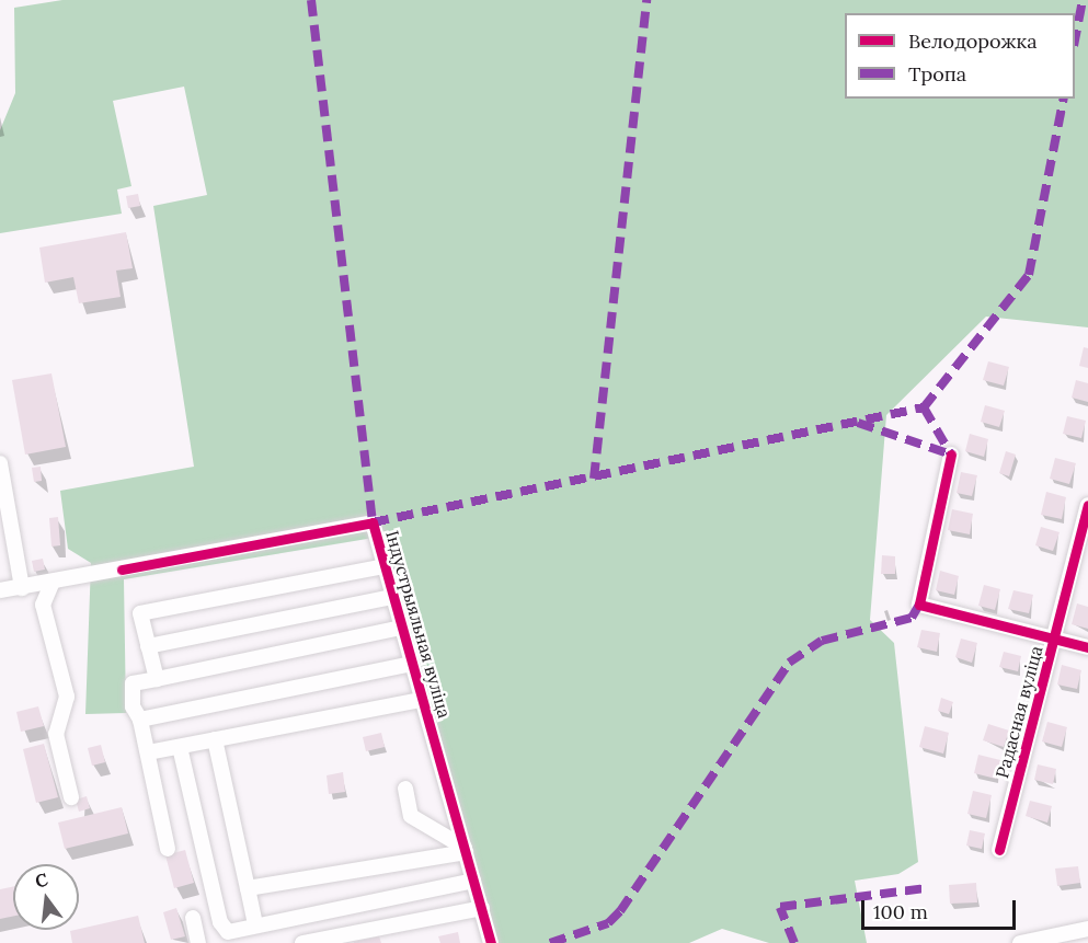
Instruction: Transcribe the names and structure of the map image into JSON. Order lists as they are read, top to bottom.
{
  "streets": {
    "street": ["Індустрыяльная вуліца", "Радасная вуліца"]
  },
  "legend": ["Велодорожка", "Тропа"],
  "scale_bar": "100 m",
  "north": "top"
}
